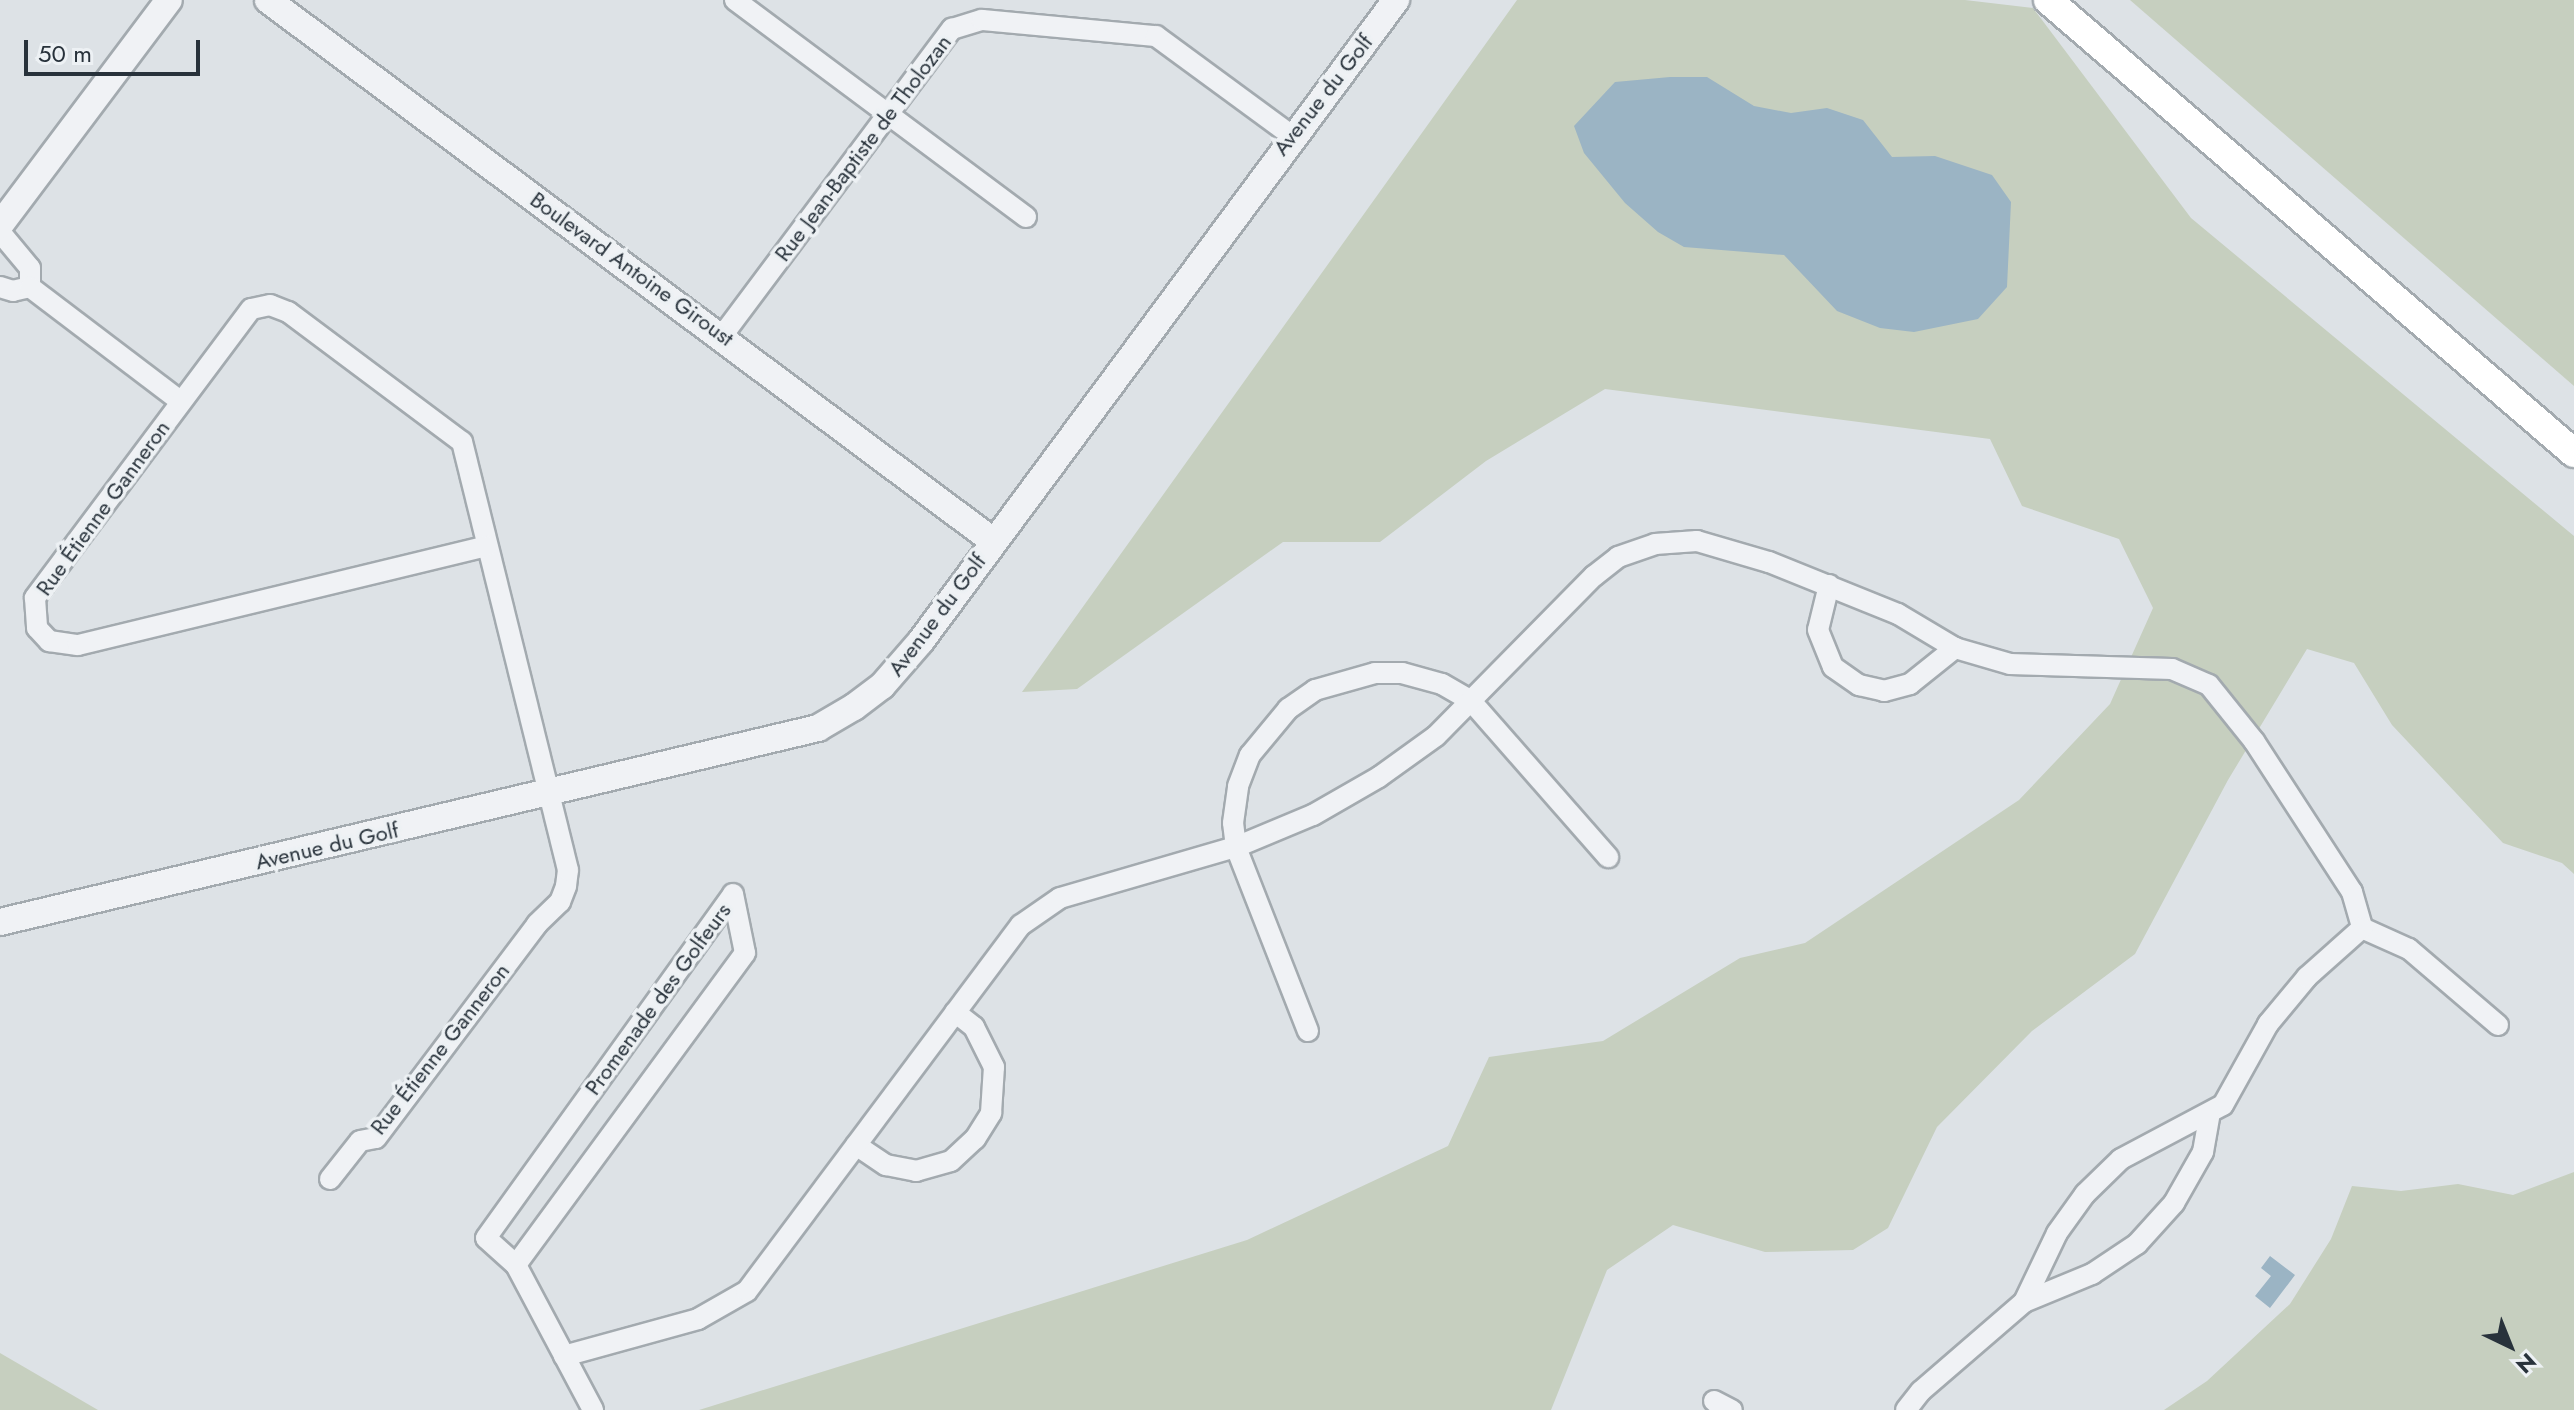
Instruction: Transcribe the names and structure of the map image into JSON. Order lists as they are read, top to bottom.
{
  "streets": {
    "street": [
      "Avenue du Golf",
      "Rue Jean-Baptiste de Tholozan",
      "Boulevard Antoine Giroust",
      "Rue Étienne Ganneron",
      "Promenade des Golfeurs"
    ]
  },
  "crossings": [
    ["Avenue du Golf", "Rue Jean-Baptiste de Tholozan"],
    ["Avenue du Golf", "Boulevard Antoine Giroust"],
    ["Avenue du Golf", "Rue Étienne Ganneron"],
    ["Rue Jean-Baptiste de Tholozan", "Boulevard Antoine Giroust"]
  ],
  "scale_bar": "50 m",
  "north": "bottom right"
}
